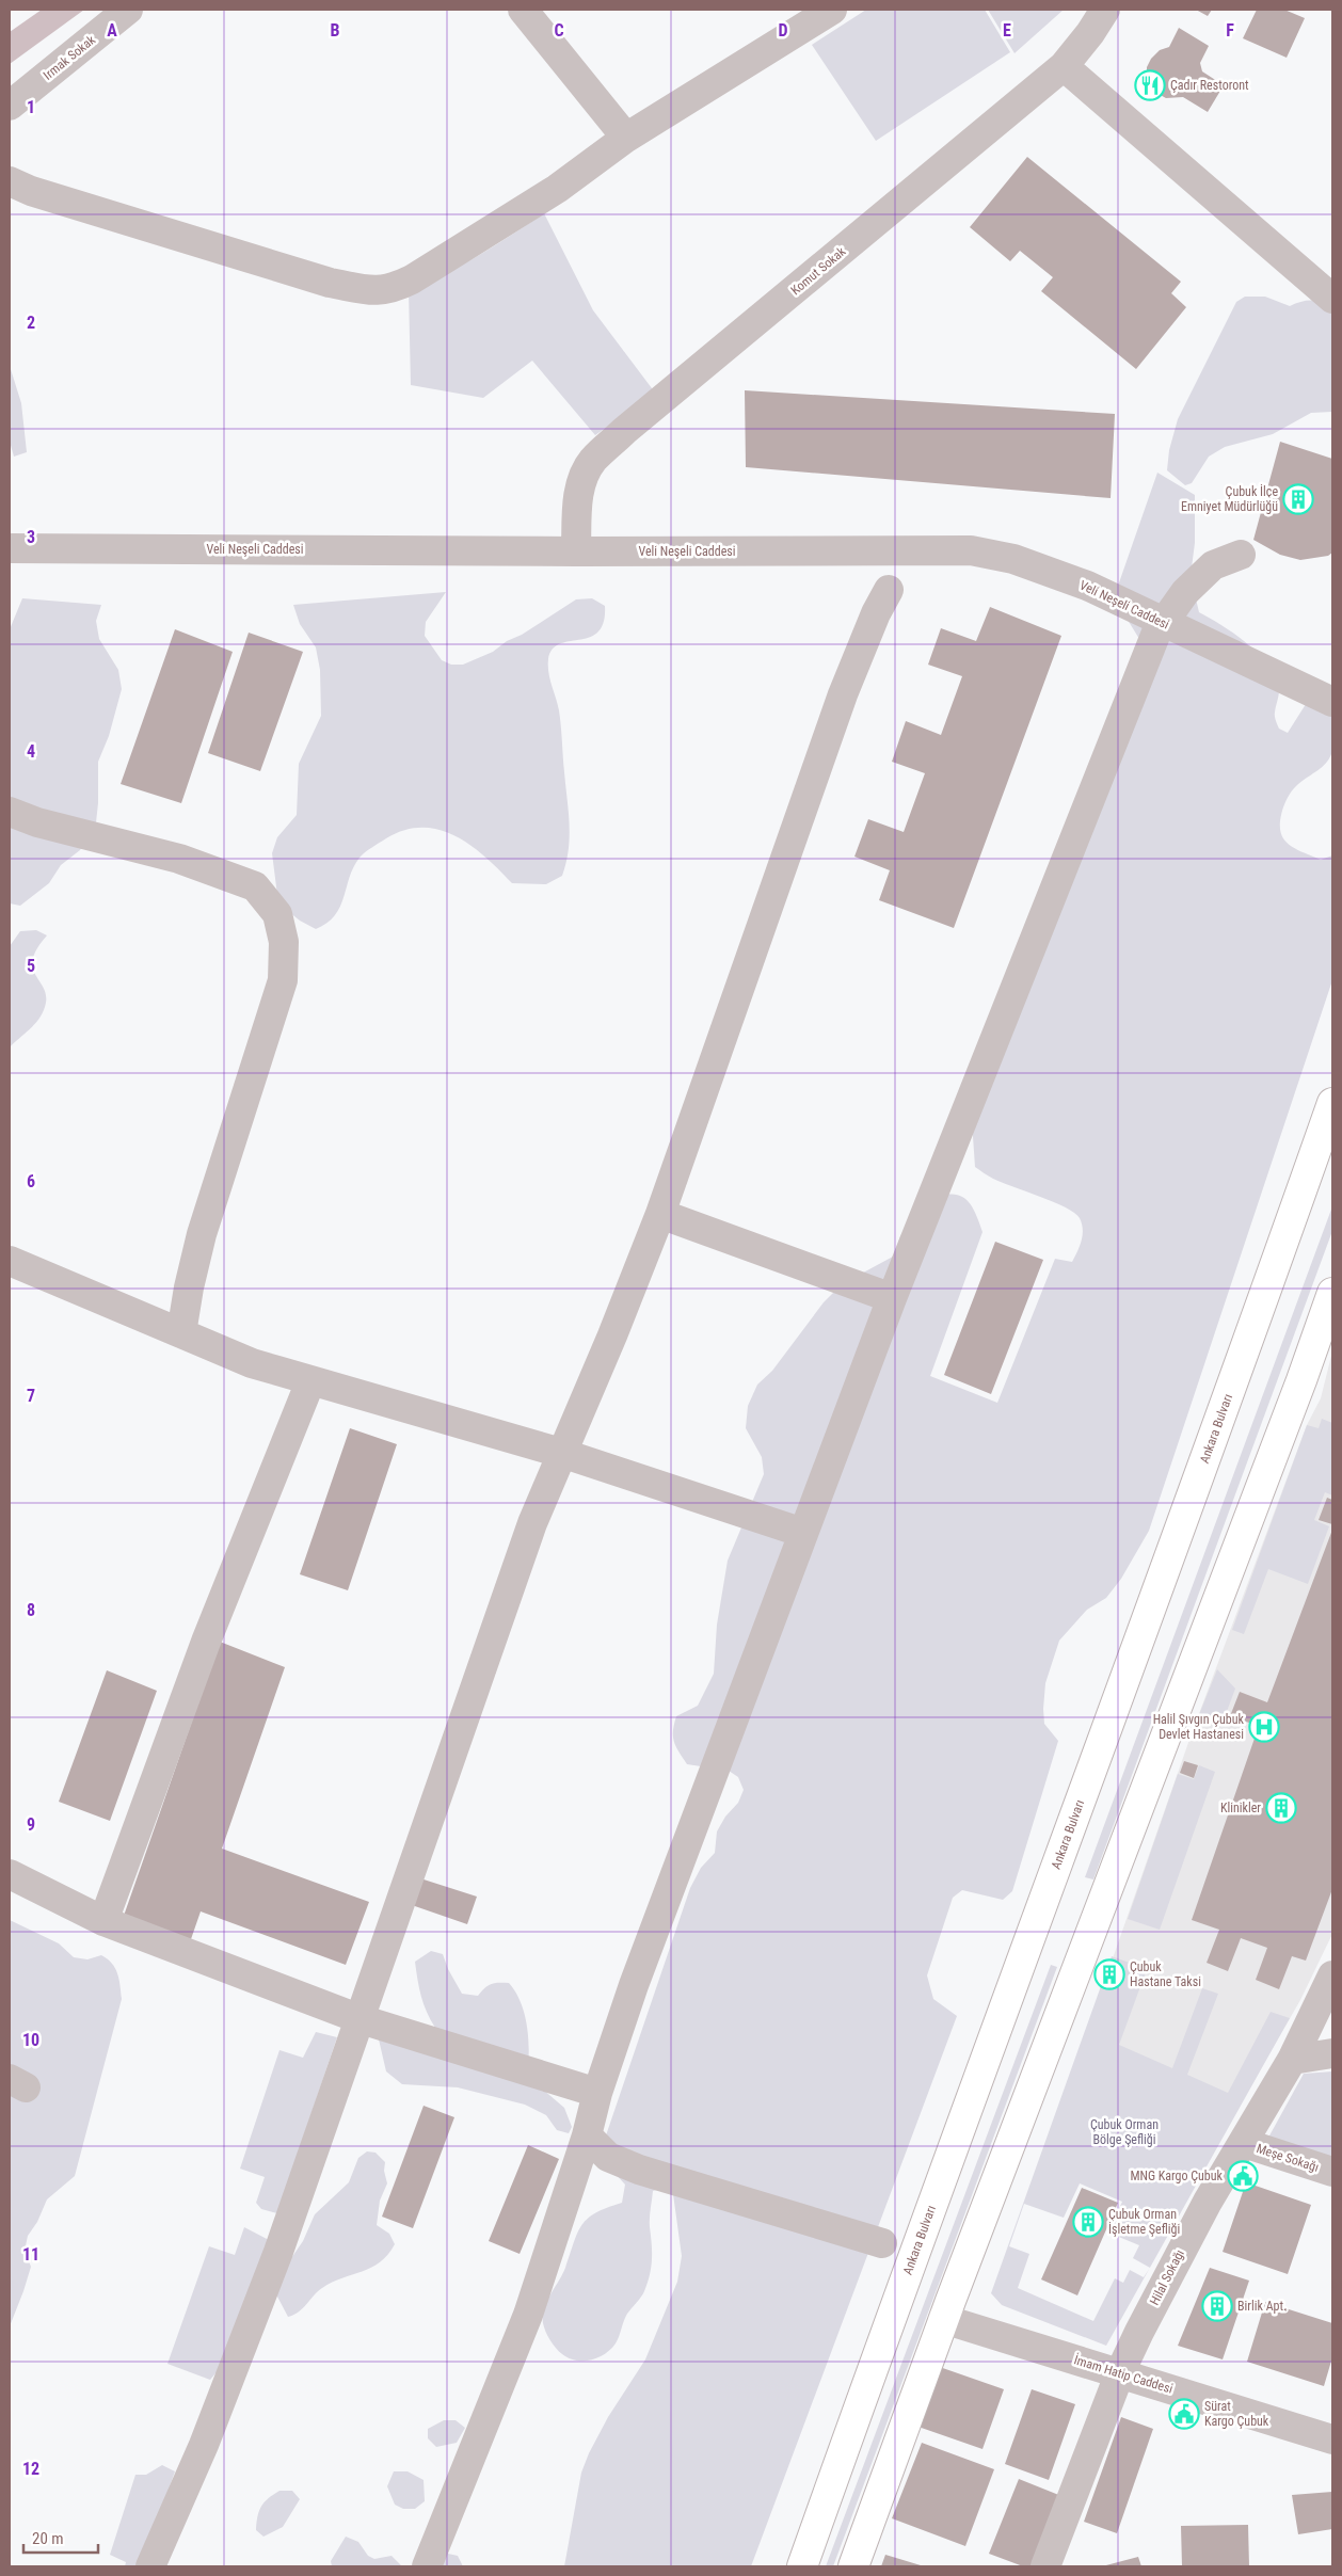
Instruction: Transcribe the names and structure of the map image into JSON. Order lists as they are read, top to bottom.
{
  "streets": {
    "main road": ["Ankara Bulvarı"],
    "street": [
      "Irmak Sokak",
      "Komut Sokak",
      "Veli Neşeli Caddesi",
      "Meşe Sokağı",
      "Hilal Sokağı",
      "İmam Hatip Caddesi"
    ]
  },
  "crossings": [
    ["Komut Sokak", "Veli Neşeli Caddesi"],
    ["Meşe Sokağı", "Hilal Sokağı"],
    ["Hilal Sokağı", "İmam Hatip Caddesi"]
  ],
  "parks": ["Çubuk Orman Bölge Şefliği"],
  "places": {
    "restaurant": ["Çadır Restoront"],
    "building": [
      "Çubuk İlçe Emniyet Müdürlüğü",
      "Klinikler",
      "Çubuk Hastane Taksi",
      "Çubuk Orman İşletme Şefliği",
      "Birlik Apt."
    ],
    "hospital": ["Halil Şıvgın Çubuk Devlet Hastanesi"],
    "public building": ["MNG Kargo Çubuk", "Sürat Kargo Çubuk"]
  },
  "scale_bar": "20 m",
  "grid": {
    "columns": [
      "A",
      "B",
      "C",
      "D",
      "E",
      "F"
    ],
    "rows": [
      "1",
      "2",
      "3",
      "4",
      "5",
      "6",
      "7",
      "8",
      "9",
      "10",
      "11",
      "12"
    ]
  }
}
